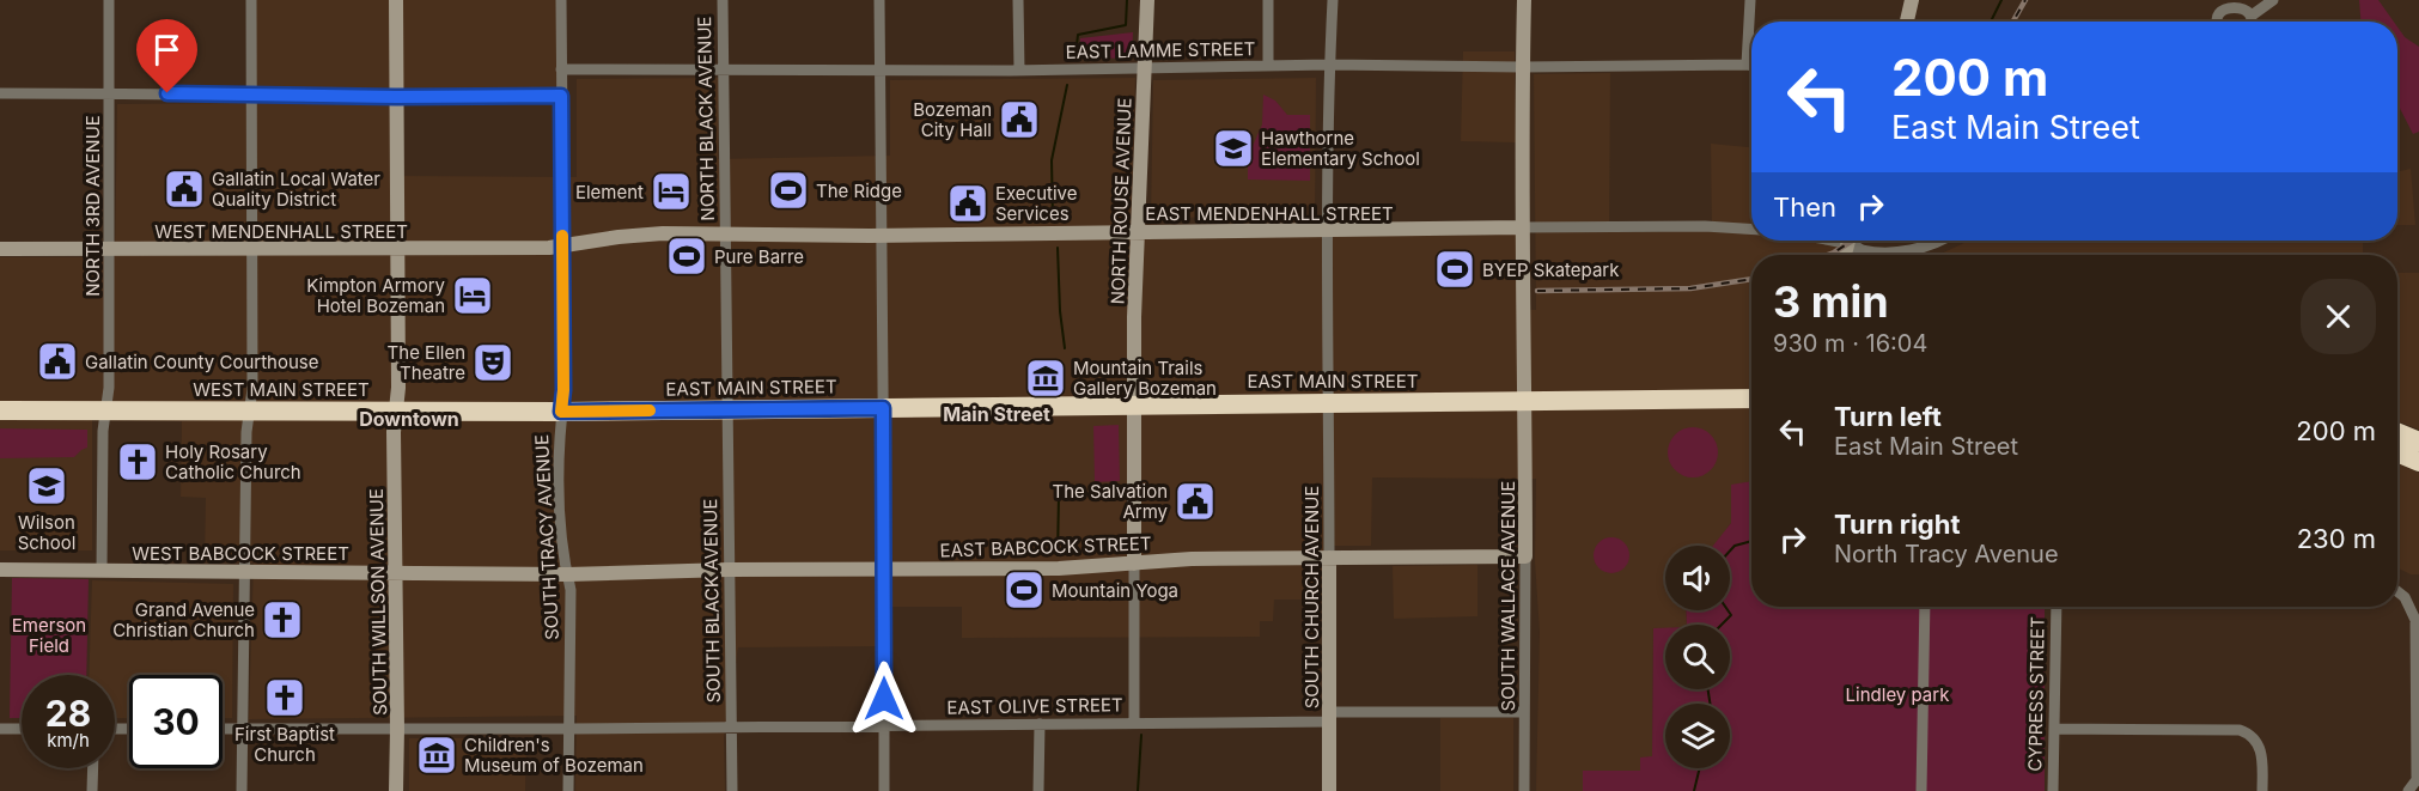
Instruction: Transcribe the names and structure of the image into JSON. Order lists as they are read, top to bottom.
{
  "streets": {
    "highway": ["EAST MAIN STREET", "WEST MAIN STREET"],
    "street": [
      "EAST LAMME STREET",
      "NORTH BLACK AVENUE",
      "NORTH ROUSE AVENUE",
      "NORTH 3RD AVENUE",
      "EAST MENDENHALL STREET",
      "WEST MENDENHALL STREET",
      "SOUTH TRACY AVENUE",
      "EAST BABCOCK STREET",
      "WEST BABCOCK STREET",
      "SOUTH WALLACE AVENUE",
      "SOUTH CHURCH AVENUE",
      "SOUTH BLACK AVENUE",
      "SOUTH WILLSON AVENUE",
      "CYPRESS STREET",
      "EAST OLIVE STREET"
    ]
  },
  "crossings": [
    ["EAST LAMME STREET", "NORTH BLACK AVENUE"],
    ["EAST LAMME STREET", "NORTH ROUSE AVENUE"],
    ["EAST LAMME STREET", "SOUTH TRACY AVENUE"],
    ["EAST LAMME STREET", "SOUTH WALLACE AVENUE"],
    ["EAST LAMME STREET", "SOUTH CHURCH AVENUE"],
    ["NORTH BLACK AVENUE", "EAST MENDENHALL STREET"],
    ["NORTH BLACK AVENUE", "EAST MAIN STREET"],
    ["NORTH BLACK AVENUE", "SOUTH BLACK AVENUE"],
    ["NORTH ROUSE AVENUE", "EAST MENDENHALL STREET"],
    ["NORTH ROUSE AVENUE", "EAST MAIN STREET"],
    ["NORTH ROUSE AVENUE", "EAST BABCOCK STREET"],
    ["NORTH 3RD AVENUE", "WEST MENDENHALL STREET"],
    ["NORTH 3RD AVENUE", "WEST MAIN STREET"],
    ["NORTH 3RD AVENUE", "WEST BABCOCK STREET"],
    ["EAST MENDENHALL STREET", "WEST MENDENHALL STREET"],
    ["EAST MENDENHALL STREET", "SOUTH TRACY AVENUE"],
    ["EAST MENDENHALL STREET", "SOUTH WALLACE AVENUE"],
    ["EAST MENDENHALL STREET", "SOUTH CHURCH AVENUE"],
    ["WEST MENDENHALL STREET", "SOUTH TRACY AVENUE"],
    ["WEST MENDENHALL STREET", "SOUTH WILLSON AVENUE"],
    ["EAST MAIN STREET", "WEST MAIN STREET"],
    ["EAST MAIN STREET", "SOUTH TRACY AVENUE"],
    ["EAST MAIN STREET", "SOUTH WALLACE AVENUE"],
    ["EAST MAIN STREET", "SOUTH CHURCH AVENUE"],
    ["EAST MAIN STREET", "SOUTH BLACK AVENUE"],
    ["WEST MAIN STREET", "SOUTH TRACY AVENUE"],
    ["WEST MAIN STREET", "SOUTH WILLSON AVENUE"],
    ["SOUTH TRACY AVENUE", "EAST BABCOCK STREET"],
    ["SOUTH TRACY AVENUE", "WEST BABCOCK STREET"],
    ["SOUTH TRACY AVENUE", "EAST OLIVE STREET"],
    ["EAST BABCOCK STREET", "WEST BABCOCK STREET"],
    ["EAST BABCOCK STREET", "SOUTH WALLACE AVENUE"],
    ["EAST BABCOCK STREET", "SOUTH CHURCH AVENUE"],
    ["EAST BABCOCK STREET", "SOUTH BLACK AVENUE"],
    ["WEST BABCOCK STREET", "SOUTH WILLSON AVENUE"],
    ["SOUTH WALLACE AVENUE", "EAST OLIVE STREET"],
    ["SOUTH CHURCH AVENUE", "EAST OLIVE STREET"],
    ["SOUTH BLACK AVENUE", "EAST OLIVE STREET"],
    ["SOUTH WILLSON AVENUE", "EAST OLIVE STREET"]
  ],
  "districts": ["Main Street", "Downtown"],
  "parks": ["Emerson Field", "Lindley park"],
  "places": {
    "public building": [
      "Bozeman City Hall",
      "Gallatin Local Water Quality District",
      "Executive Services",
      "Gallatin County Courthouse",
      "The Salvation Army"
    ],
    "school or university": ["Hawthorne Elementary School", "Wilson School"],
    "sports": [
      "The Ridge",
      "Pure Barre",
      "BYEP Skatepark",
      "Mountain Yoga"
    ],
    "hotel": ["Element", "Kimpton Armory Hotel Bozeman"],
    "theatre": ["The Ellen Theatre"],
    "museum": ["Mountain Trails Gallery Bozeman", "Children's Museum of Bozeman"],
    "church": ["Holy Rosary Catholic Church", "Grand Avenue Christian Church", "First Baptist Church"]
  },
  "page": {
    "turn": ["200 m", "East Main Street"],
    "then": "Then",
    "heading": ["3 min", "930 m · 16:04"],
    "list": [
      {
        "name": "Turn left",
        "note": "East Main Street",
        "value": "200 m"
      },
      {
        "name": "Turn right",
        "note": "North Tracy Avenue",
        "value": "230 m"
      }
    ],
    "speed": "28 km/h",
    "limit": "30"
  }
}
